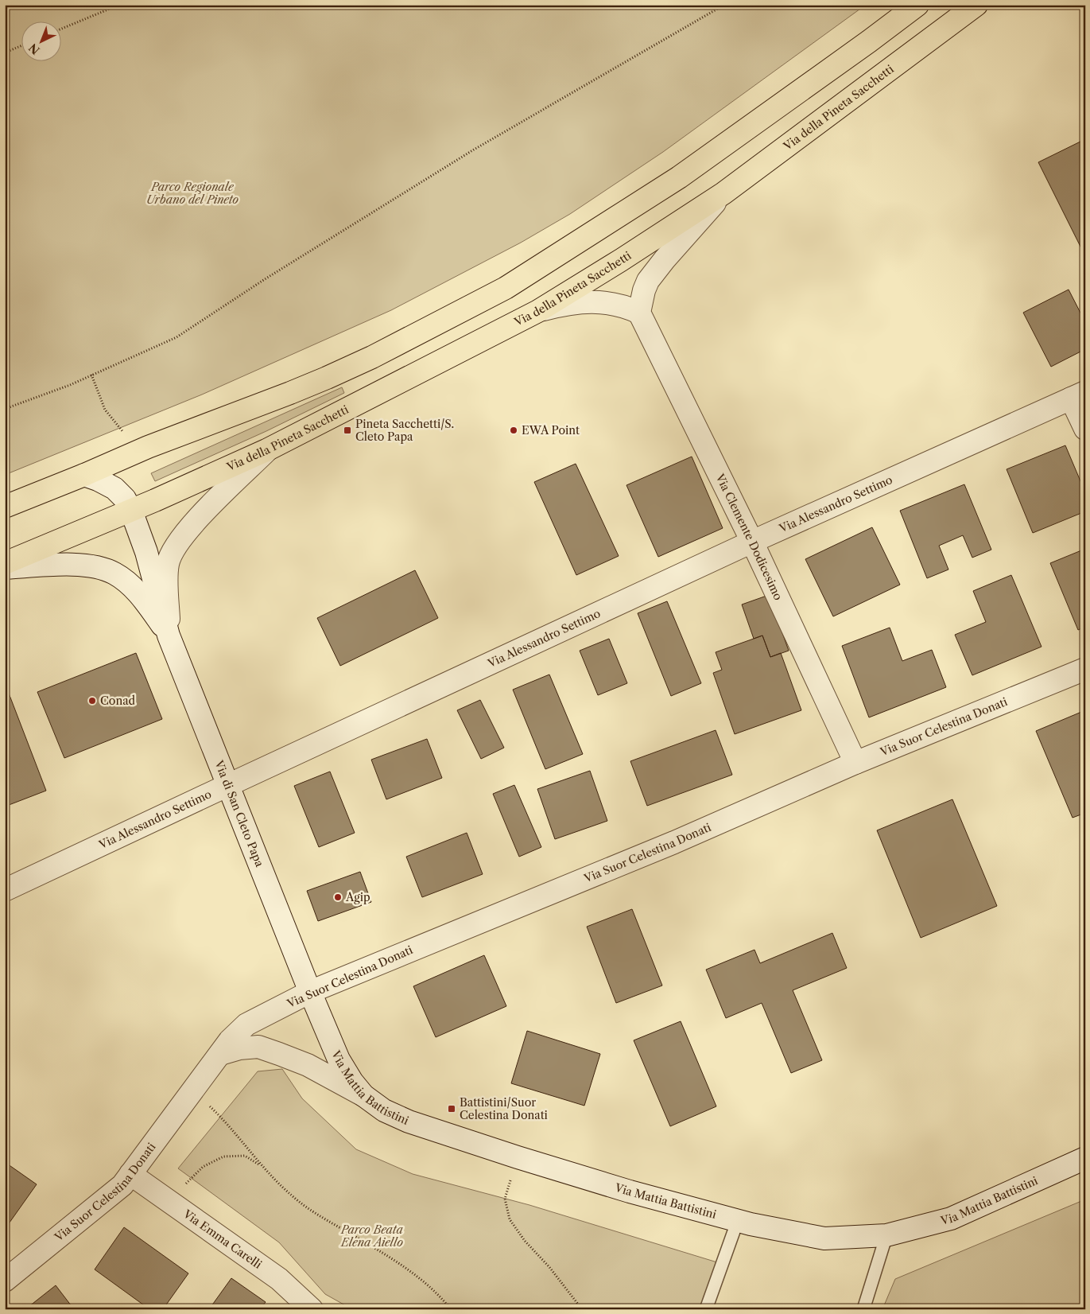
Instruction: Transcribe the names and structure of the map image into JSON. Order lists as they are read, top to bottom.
{
  "streets": {
    "main road": ["Via della Pineta Sacchetti"],
    "street": [
      "Via Alessandro Settimo",
      "Via Clemente Dodicesimo",
      "Via Suor Celestina Donati",
      "Via di San Cleto Papa",
      "Via Mattia Battistini",
      "Via Emma Carelli"
    ]
  },
  "crossings": [
    ["Via della Pineta Sacchetti", "Via di San Cleto Papa"],
    ["Via Alessandro Settimo", "Via Clemente Dodicesimo"],
    ["Via Alessandro Settimo", "Via di San Cleto Papa"],
    ["Via Clemente Dodicesimo", "Via Suor Celestina Donati"],
    ["Via Suor Celestina Donati", "Via di San Cleto Papa"],
    ["Via Suor Celestina Donati", "Via Mattia Battistini"],
    ["Via Suor Celestina Donati", "Via Emma Carelli"],
    ["Via di San Cleto Papa", "Via Mattia Battistini"]
  ],
  "parks": ["Parco Regionale Urbano del Pineto", "Parco Beata Elena Aiello"],
  "places": {
    "transit": ["Pineta Sacchetti/S. Cleto Papa", "Battistini/Suor Celestina Donati"],
    "other": ["EWA Point", "Conad", "Agip"]
  },
  "north": "bottom left"
}
